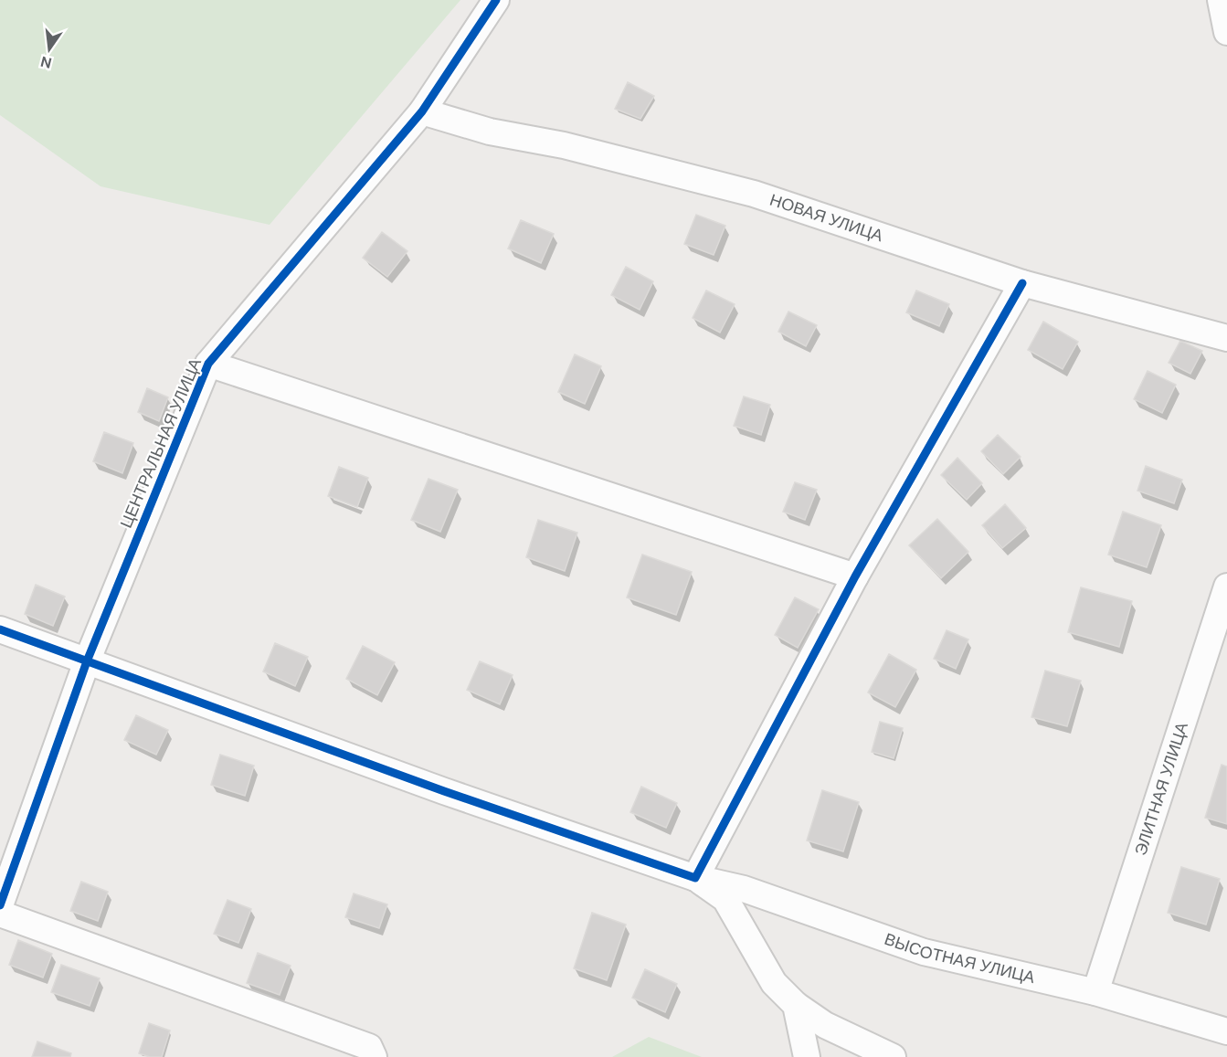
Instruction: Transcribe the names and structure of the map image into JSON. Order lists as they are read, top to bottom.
{
  "streets": {
    "street": [
      "НОВАЯ УЛИЦА",
      "ЦЕНТРАЛЬНАЯ УЛИЦА",
      "ЭЛИТНАЯ УЛИЦА",
      "ВЫСОТНАЯ УЛИЦА"
    ]
  },
  "crossings": [
    ["НОВАЯ УЛИЦА", "ЦЕНТРАЛЬНАЯ УЛИЦА"],
    ["ЭЛИТНАЯ УЛИЦА", "ВЫСОТНАЯ УЛИЦА"]
  ],
  "north": "bottom"
}
